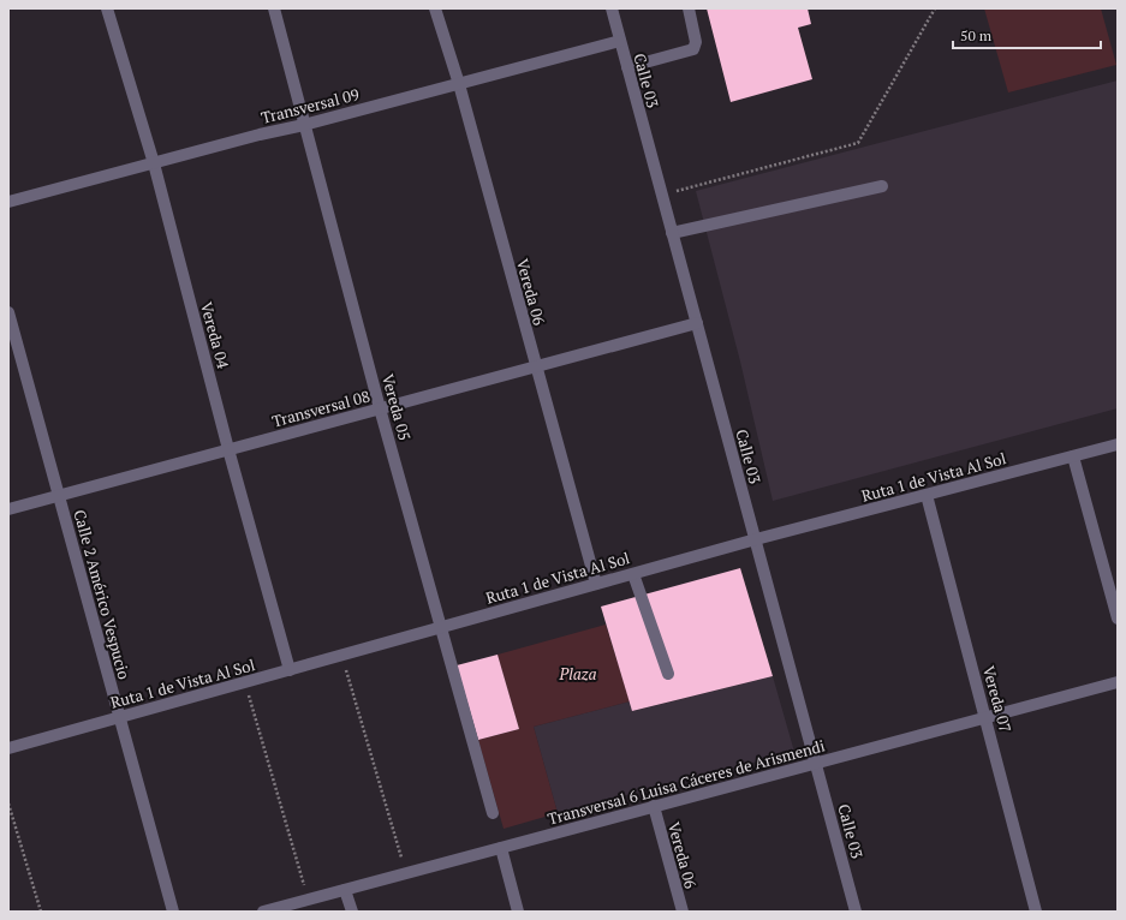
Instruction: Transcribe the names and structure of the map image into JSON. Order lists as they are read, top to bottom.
{
  "streets": {
    "street": [
      "Calle 03",
      "Transversal 09",
      "Vereda 06",
      "Vereda 04",
      "Vereda 05",
      "Transversal 08",
      "Ruta 1 de Vista Al Sol",
      "Calle 2 Américo Vespucio",
      "Vereda 07",
      "Transversal 6 Luisa Cáceres de Arismendi"
    ]
  },
  "crossings": [
    ["Calle 03", "Transversal 09"],
    ["Calle 03", "Transversal 08"],
    ["Calle 03", "Ruta 1 de Vista Al Sol"],
    ["Calle 03", "Transversal 6 Luisa Cáceres de Arismendi"],
    ["Transversal 09", "Vereda 06"],
    ["Transversal 09", "Vereda 04"],
    ["Transversal 09", "Vereda 05"],
    ["Vereda 06", "Transversal 08"],
    ["Vereda 06", "Ruta 1 de Vista Al Sol"],
    ["Vereda 06", "Transversal 6 Luisa Cáceres de Arismendi"],
    ["Vereda 04", "Transversal 08"],
    ["Vereda 04", "Ruta 1 de Vista Al Sol"],
    ["Vereda 05", "Transversal 08"],
    ["Vereda 05", "Ruta 1 de Vista Al Sol"],
    ["Transversal 08", "Calle 2 Américo Vespucio"],
    ["Ruta 1 de Vista Al Sol", "Calle 2 Américo Vespucio"],
    ["Ruta 1 de Vista Al Sol", "Vereda 07"],
    ["Vereda 07", "Transversal 6 Luisa Cáceres de Arismendi"]
  ],
  "parks": ["Plaza"],
  "scale_bar": "50 m"
}
